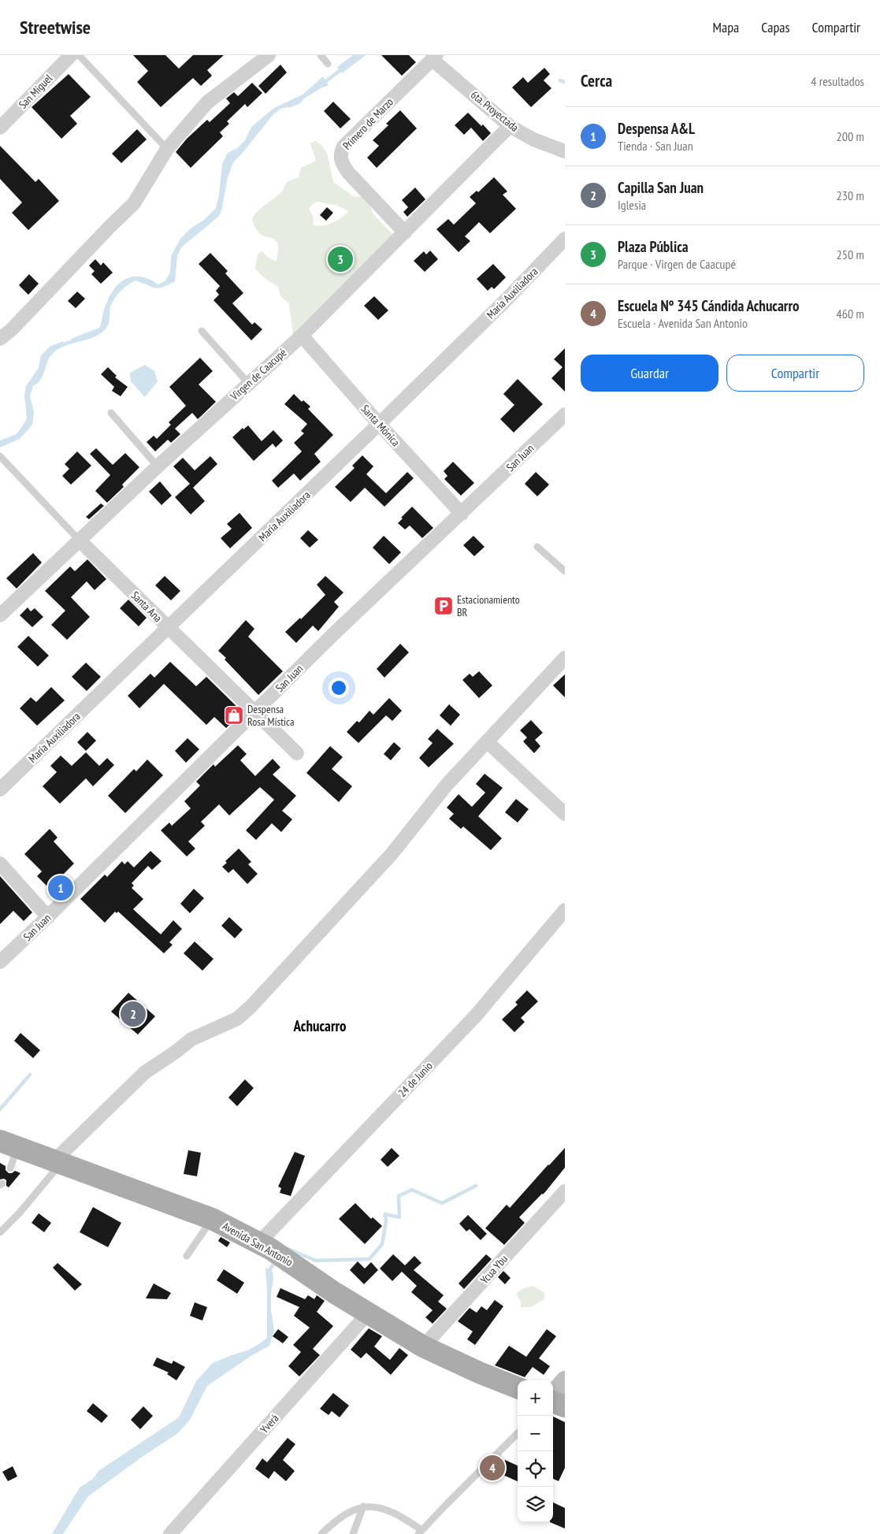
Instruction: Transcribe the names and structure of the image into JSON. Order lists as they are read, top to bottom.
{
  "streets": {
    "main road": ["Avenida San Antonio"],
    "street": [
      "San Miguel",
      "6ta. Proyectada",
      "Primero de Marzo",
      "María Auxiliadora",
      "Virgen de Caacupé",
      "Santa Mónica",
      "San Juan",
      "Santa Ana",
      "24 de Junio",
      "Ycua Ybu",
      "Yverá"
    ]
  },
  "crossings": [
    ["6ta. Proyectada", "Primero de Marzo"],
    ["6ta. Proyectada", "Virgen de Caacupé"],
    ["Primero de Marzo", "Virgen de Caacupé"],
    ["María Auxiliadora", "Santa Mónica"],
    ["María Auxiliadora", "Santa Ana"],
    ["Virgen de Caacupé", "Santa Mónica"],
    ["Virgen de Caacupé", "Santa Ana"],
    ["Santa Mónica", "San Juan"],
    ["San Juan", "Santa Ana"],
    ["24 de Junio", "Avenida San Antonio"],
    ["Avenida San Antonio", "Ycua Ybu"],
    ["Avenida San Antonio", "Yverá"]
  ],
  "districts": ["Achucarro"],
  "places": {
    "parking": ["Estacionamiento BR"],
    "shop": ["Despensa Rosa Mística"]
  },
  "page": {
    "header": "Streetwise",
    "nav": ["Mapa", "Capas", "Compartir"],
    "heading": ["Cerca", "4 resultados"],
    "list": [
      {
        "mark": "1",
        "name": "Despensa A&L",
        "note": "Tienda · San Juan",
        "value": "200 m"
      },
      {
        "mark": "2",
        "name": "Capilla San Juan",
        "note": "Iglesia",
        "value": "230 m"
      },
      {
        "mark": "3",
        "name": "Plaza Pública",
        "note": "Parque · Virgen de Caacupé",
        "value": "250 m"
      },
      {
        "mark": "4",
        "name": "Escuela Nº 345 Cándida Achucarro",
        "note": "Escuela · Avenida San Antonio",
        "value": "460 m"
      }
    ],
    "pins": [
      "3",
      "1",
      "2",
      "4"
    ],
    "buttons": ["Guardar", "Compartir"],
    "map_buttons": ["+", "−"]
  }
}
